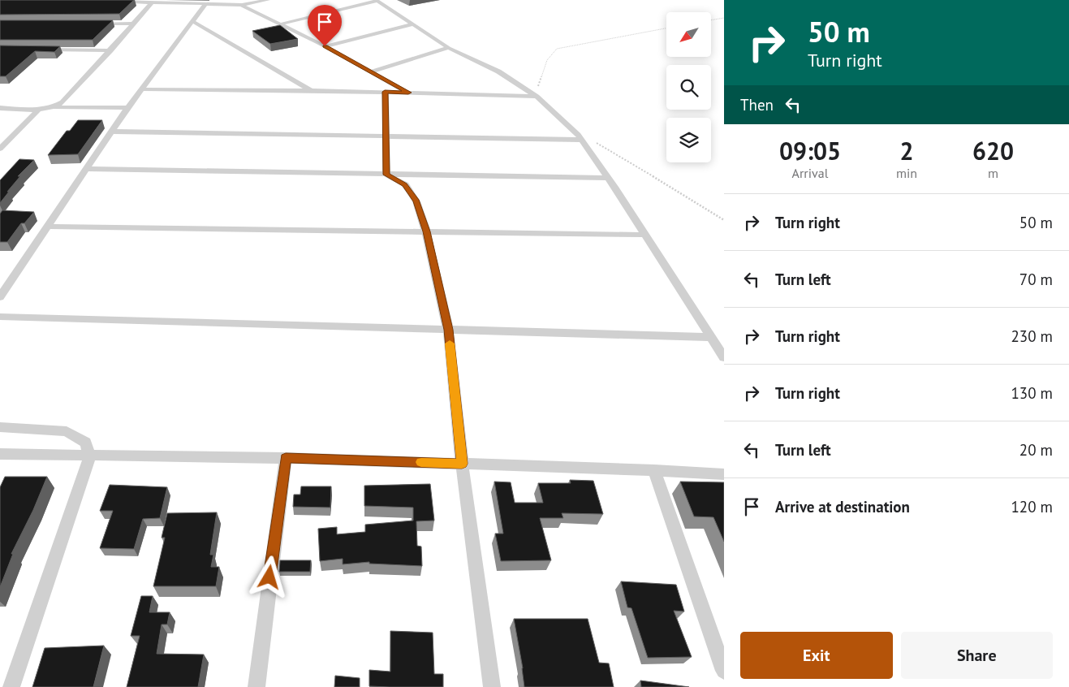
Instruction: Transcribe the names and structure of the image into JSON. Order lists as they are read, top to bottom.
{
  "north": "bottom left",
  "page": {
    "turn": ["50 m", "Turn right"],
    "then": "Then",
    "eta": [
      "09:05",
      "Arrival",
      "2",
      "min",
      "620",
      "m"
    ],
    "list": [
      {
        "name": "Turn right",
        "value": "50 m"
      },
      {
        "name": "Turn left",
        "value": "70 m"
      },
      {
        "name": "Turn right",
        "value": "230 m"
      },
      {
        "name": "Turn right",
        "value": "130 m"
      },
      {
        "name": "Turn left",
        "value": "20 m"
      },
      {
        "name": "Arrive at destination",
        "value": "120 m"
      }
    ],
    "buttons": ["Exit", "Share"]
  }
}
